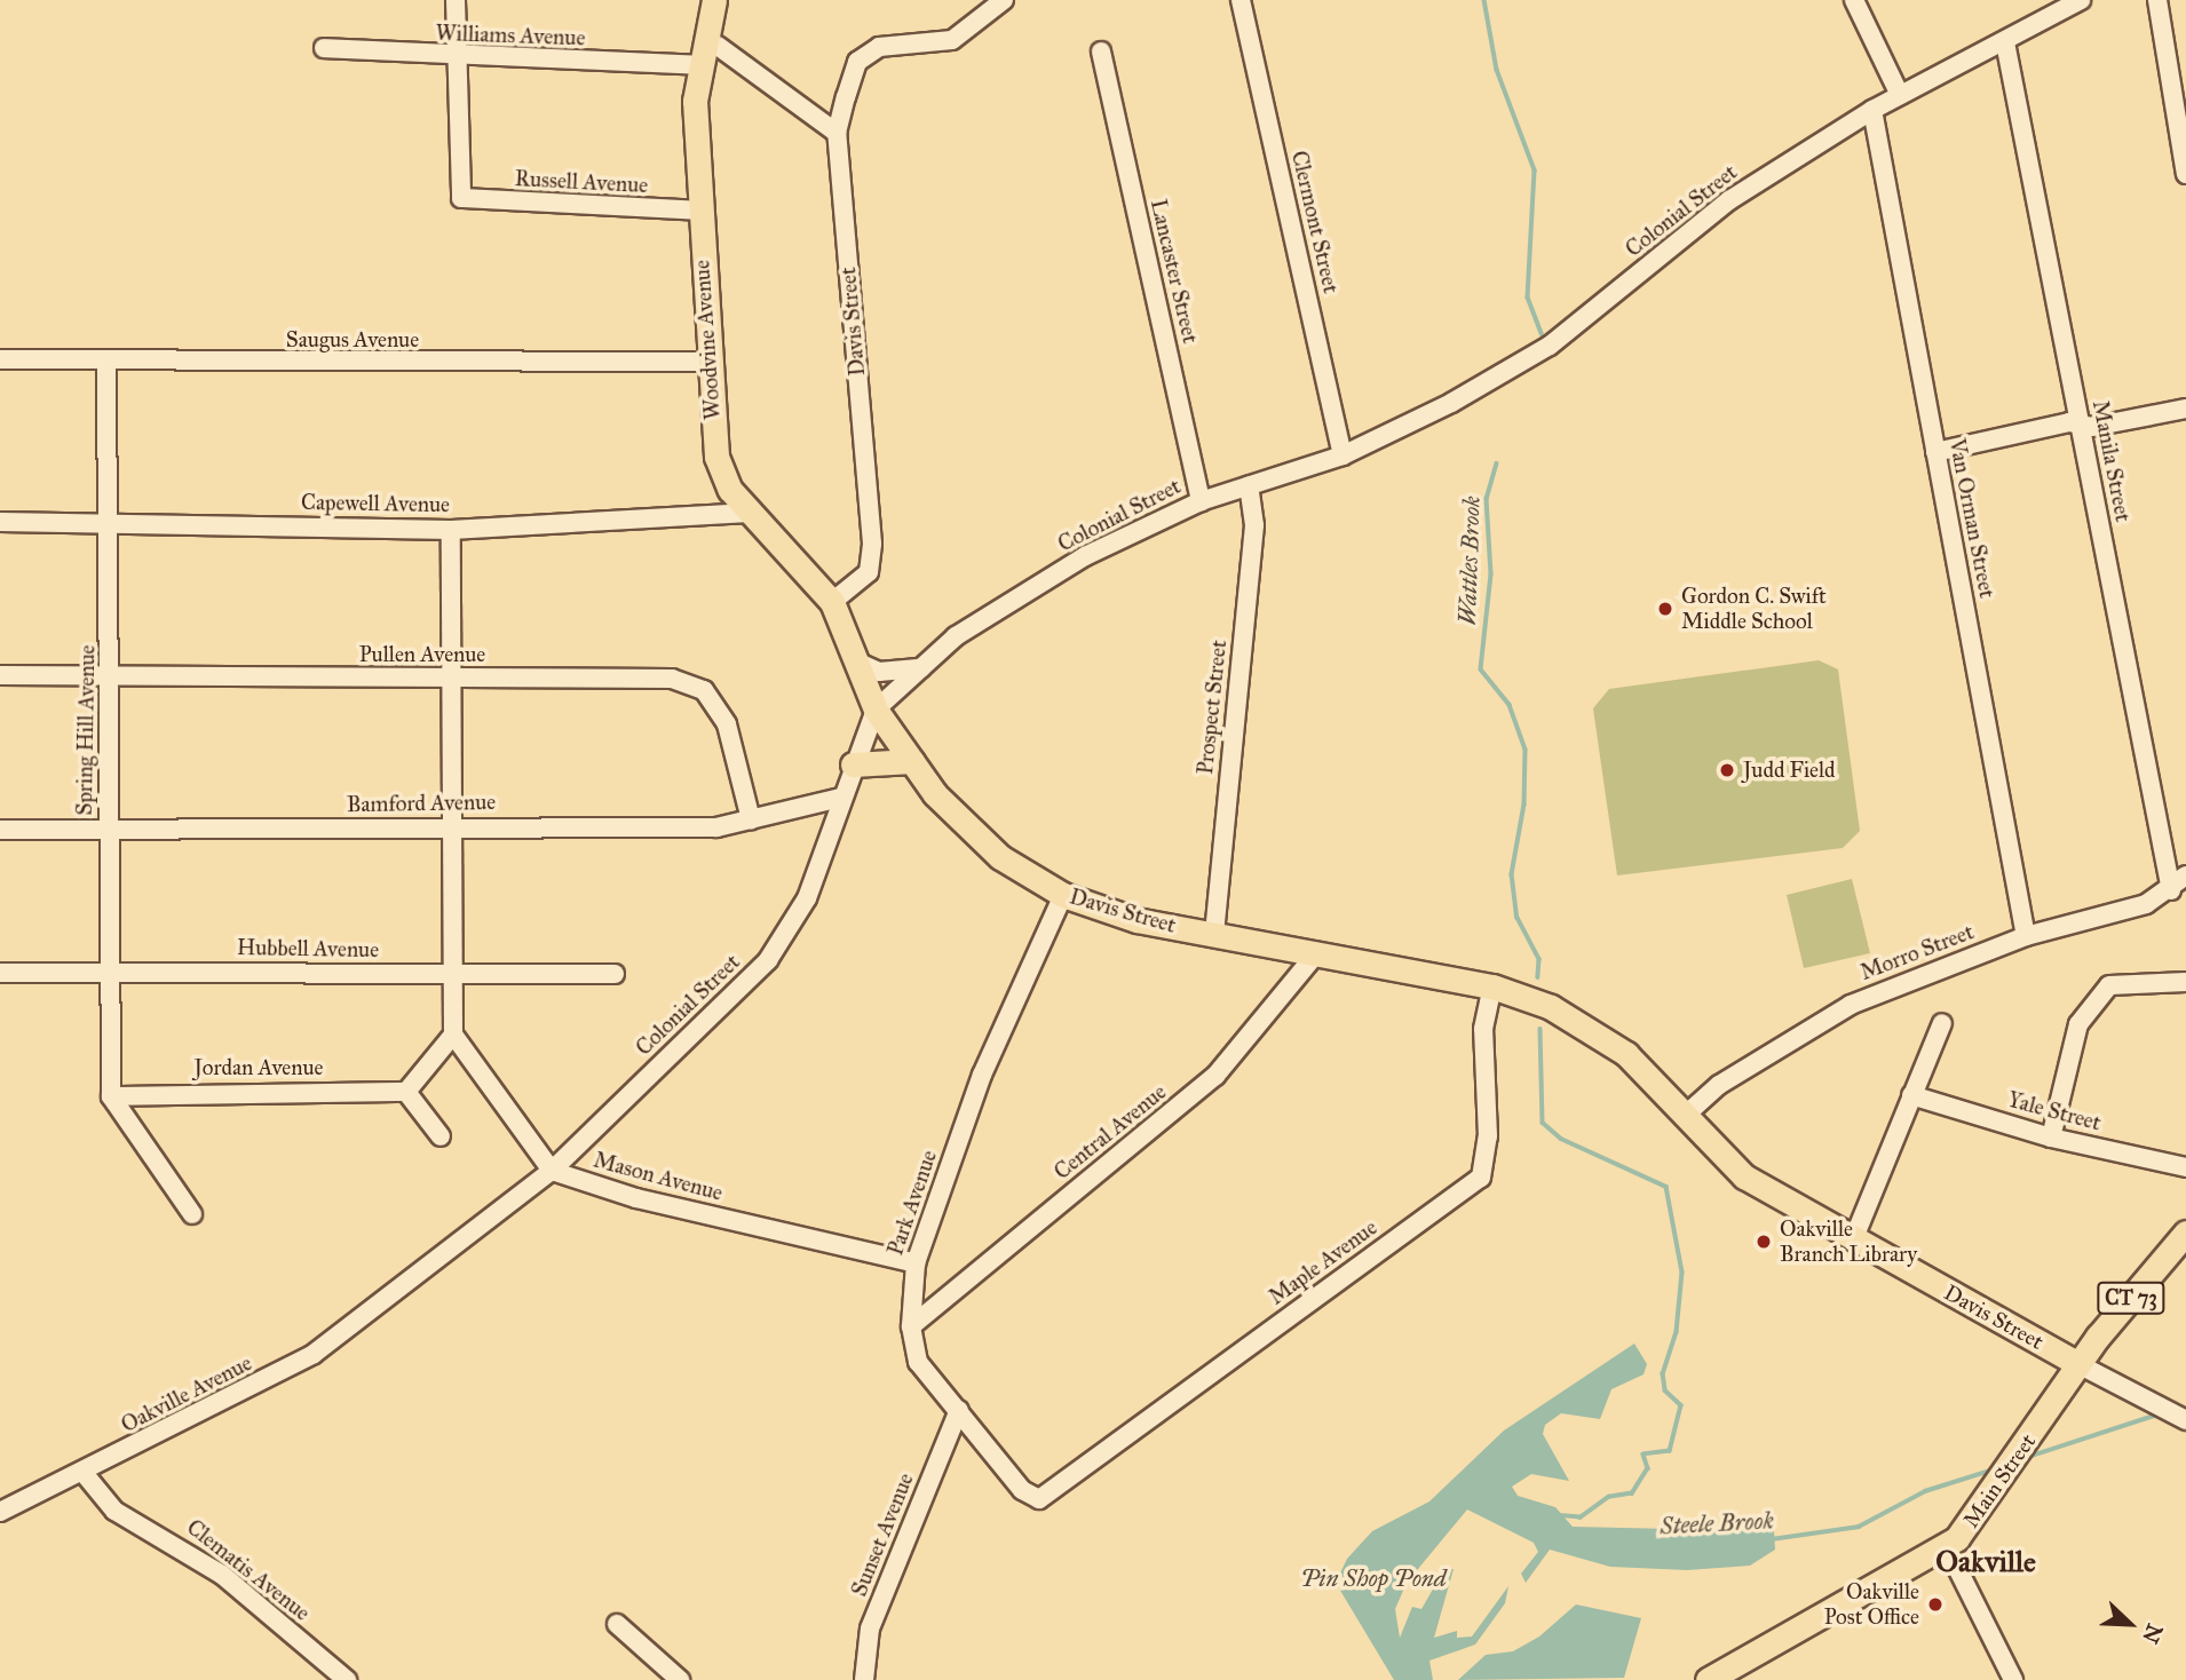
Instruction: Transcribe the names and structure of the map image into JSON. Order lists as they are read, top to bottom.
{
  "streets": {
    "main road": [
      "Davis Street",
      "Woodvine Avenue",
      "CT 73",
      "Main Street"
    ],
    "street": [
      "Williams Avenue",
      "Russell Avenue",
      "Colonial Street",
      "Clermont Street",
      "Lancaster Street",
      "Saugus Avenue",
      "Manila Street",
      "Capewell Avenue",
      "Van Orman Street",
      "Pullen Avenue",
      "Prospect Street",
      "Spring Hill Avenue",
      "Bamford Avenue",
      "Hubbell Avenue",
      "Morro Street",
      "Jordan Avenue",
      "Yale Street",
      "Central Avenue",
      "Mason Avenue",
      "Park Avenue",
      "Maple Avenue",
      "Oakville Avenue",
      "Sunset Avenue",
      "Clematis Avenue"
    ]
  },
  "crossings": [
    ["Williams Avenue", "Russell Avenue"],
    ["Williams Avenue", "Woodvine Avenue"],
    ["Russell Avenue", "Woodvine Avenue"],
    ["Colonial Street", "Clermont Street"],
    ["Colonial Street", "Lancaster Street"],
    ["Colonial Street", "Davis Street"],
    ["Colonial Street", "Manila Street"],
    ["Colonial Street", "Van Orman Street"],
    ["Colonial Street", "Prospect Street"],
    ["Colonial Street", "Bamford Avenue"],
    ["Colonial Street", "Mason Avenue"],
    ["Colonial Street", "Oakville Avenue"],
    ["Davis Street", "Woodvine Avenue"],
    ["Davis Street", "Prospect Street"],
    ["Davis Street", "Morro Street"],
    ["Davis Street", "Central Avenue"],
    ["Davis Street", "Park Avenue"],
    ["Davis Street", "Maple Avenue"],
    ["Davis Street", "Main Street"],
    ["Saugus Avenue", "Woodvine Avenue"],
    ["Saugus Avenue", "Spring Hill Avenue"],
    ["Woodvine Avenue", "Capewell Avenue"],
    ["Manila Street", "Morro Street"],
    ["Capewell Avenue", "Spring Hill Avenue"],
    ["Van Orman Street", "Morro Street"],
    ["Pullen Avenue", "Spring Hill Avenue"],
    ["Pullen Avenue", "Bamford Avenue"],
    ["Spring Hill Avenue", "Bamford Avenue"],
    ["Spring Hill Avenue", "Hubbell Avenue"],
    ["Spring Hill Avenue", "Jordan Avenue"],
    ["Central Avenue", "Park Avenue"],
    ["Mason Avenue", "Park Avenue"],
    ["Park Avenue", "Maple Avenue"],
    ["Park Avenue", "Sunset Avenue"],
    ["Oakville Avenue", "Clematis Avenue"]
  ],
  "districts": ["Oakville"],
  "water": ["Wattles Brook", "Steele Brook", "Pin Shop Pond"],
  "places": [
    "Gordon C. Swift Middle School",
    "Judd Field",
    "Oakville Branch Library",
    "Oakville Post Office"
  ],
  "north": "bottom right"
}
